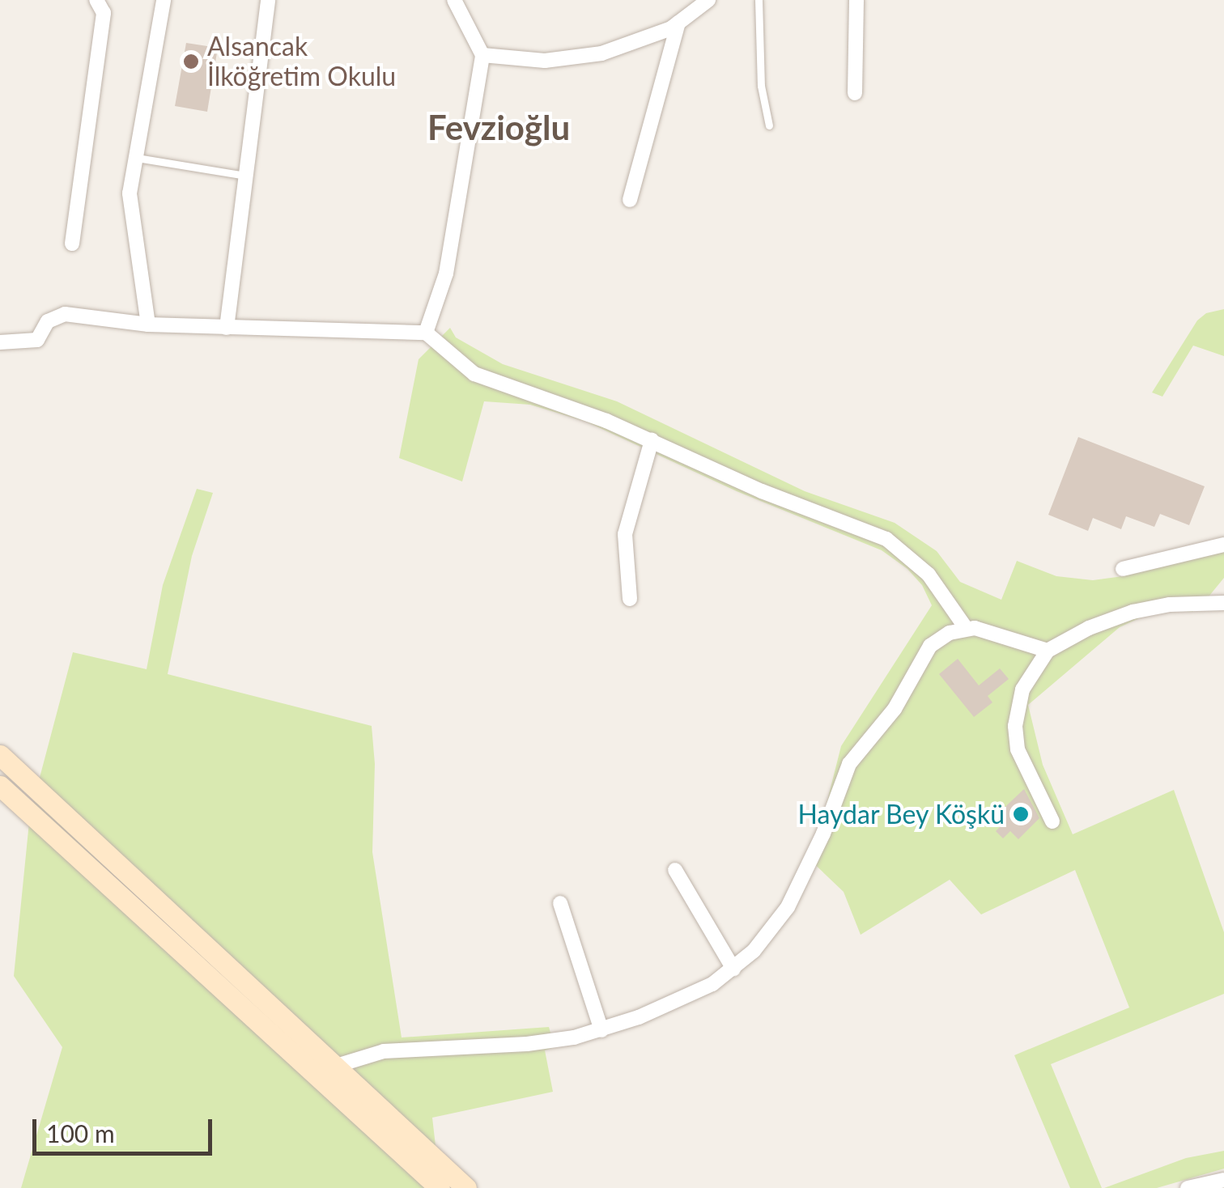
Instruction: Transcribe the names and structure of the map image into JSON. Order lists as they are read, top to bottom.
{
  "districts": ["Fevzioğlu"],
  "places": ["Alsancak İlköğretim Okulu", "Haydar Bey Köşkü"],
  "scale_bar": "100 m"
}
